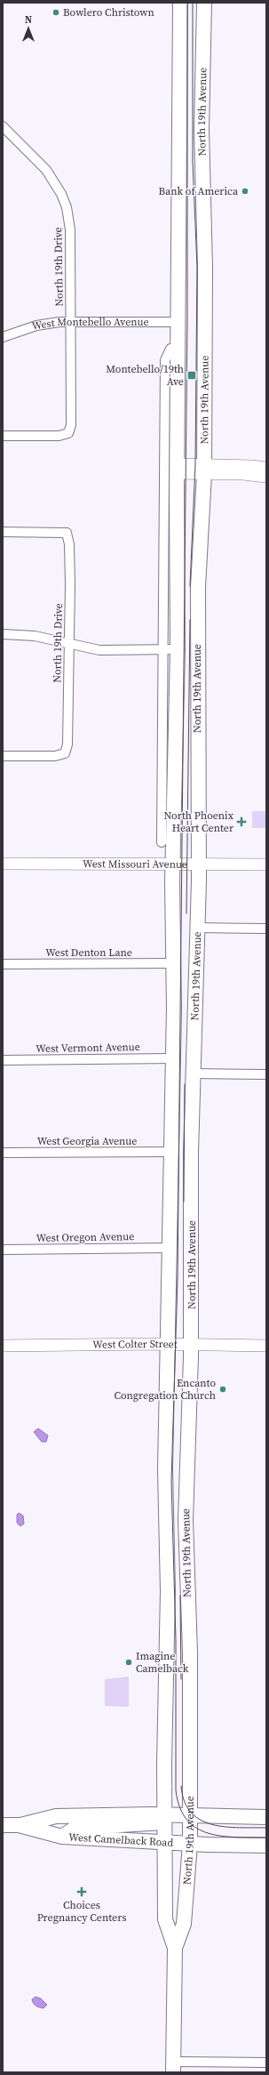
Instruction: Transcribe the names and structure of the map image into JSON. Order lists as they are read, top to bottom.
{
  "streets": {
    "main road": ["North 19th Avenue", "West Camelback Road"],
    "street": [
      "North 19th Drive",
      "West Montebello Avenue",
      "West Missouri Avenue",
      "West Denton Lane",
      "West Vermont Avenue",
      "West Georgia Avenue",
      "West Oregon Avenue",
      "West Colter Street"
    ]
  },
  "crossings": [
    ["North 19th Avenue", "West Montebello Avenue"],
    ["North 19th Avenue", "West Missouri Avenue"],
    ["North 19th Avenue", "West Denton Lane"],
    ["North 19th Avenue", "West Vermont Avenue"],
    ["North 19th Avenue", "West Georgia Avenue"],
    ["North 19th Avenue", "West Oregon Avenue"],
    ["North 19th Avenue", "West Colter Street"],
    ["North 19th Avenue", "West Camelback Road"],
    ["North 19th Drive", "West Montebello Avenue"]
  ],
  "places": {
    "other": [
      "Bowlero Christown",
      "Bank of America",
      "Encanto Congregation Church",
      "Imagine Camelback"
    ],
    "transit": ["Montebello/19th Ave"],
    "health": ["North Phoenix Heart Center", "Choices Pregnancy Centers"]
  },
  "north": "top"
}
